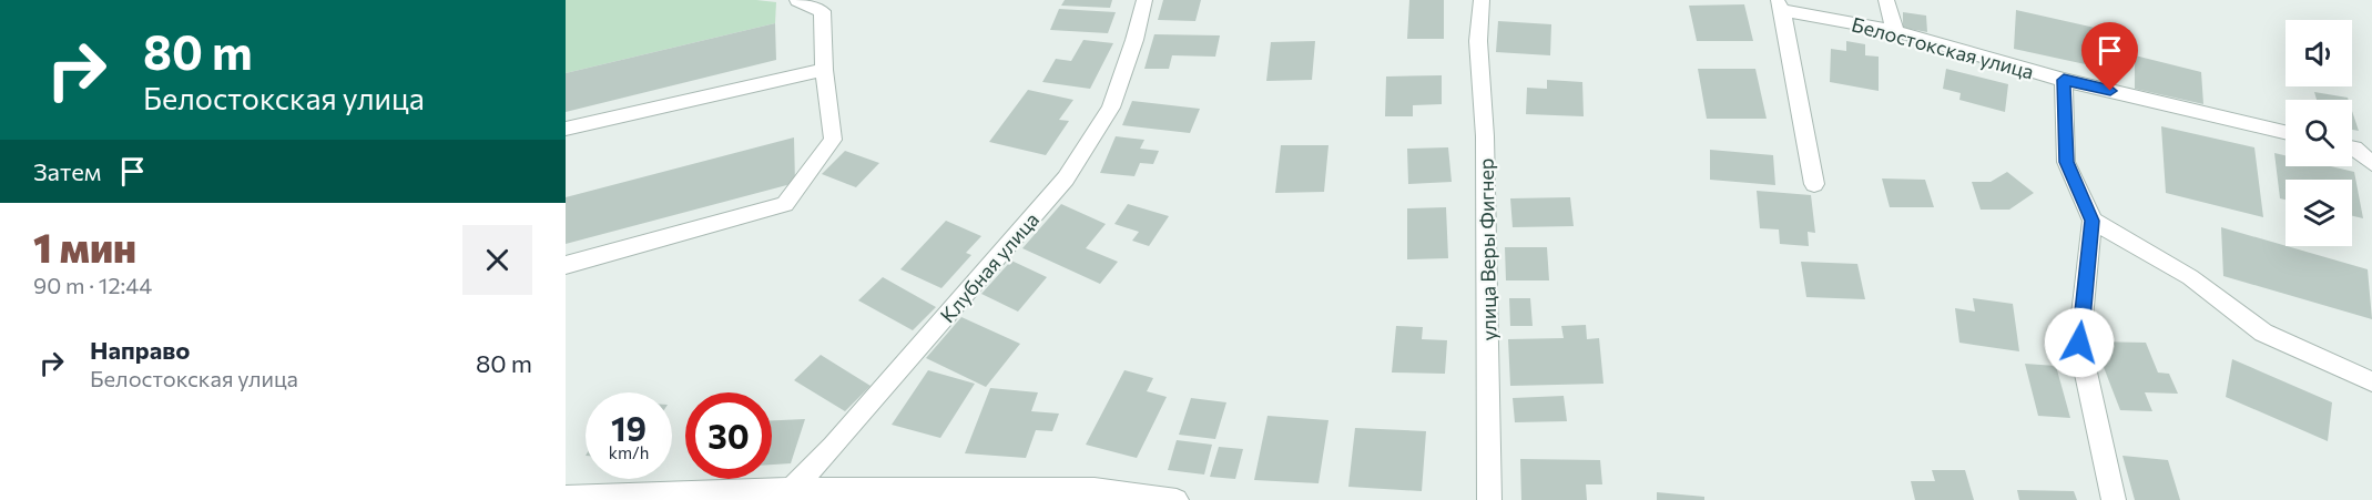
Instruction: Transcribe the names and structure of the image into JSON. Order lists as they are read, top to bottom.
{
  "streets": {
    "street": ["Белостокская улица", "улица Веры Фигнер", "Клубная улица"]
  },
  "page": {
    "turn": ["80 m", "Белостокская улица"],
    "then": "Затем",
    "heading": ["1 мин", "90 m · 12:44"],
    "list": [
      {
        "name": "Направо",
        "note": "Белостокская улица",
        "value": "80 m"
      }
    ],
    "speed": "19 km/h",
    "limit": "30"
  }
}
